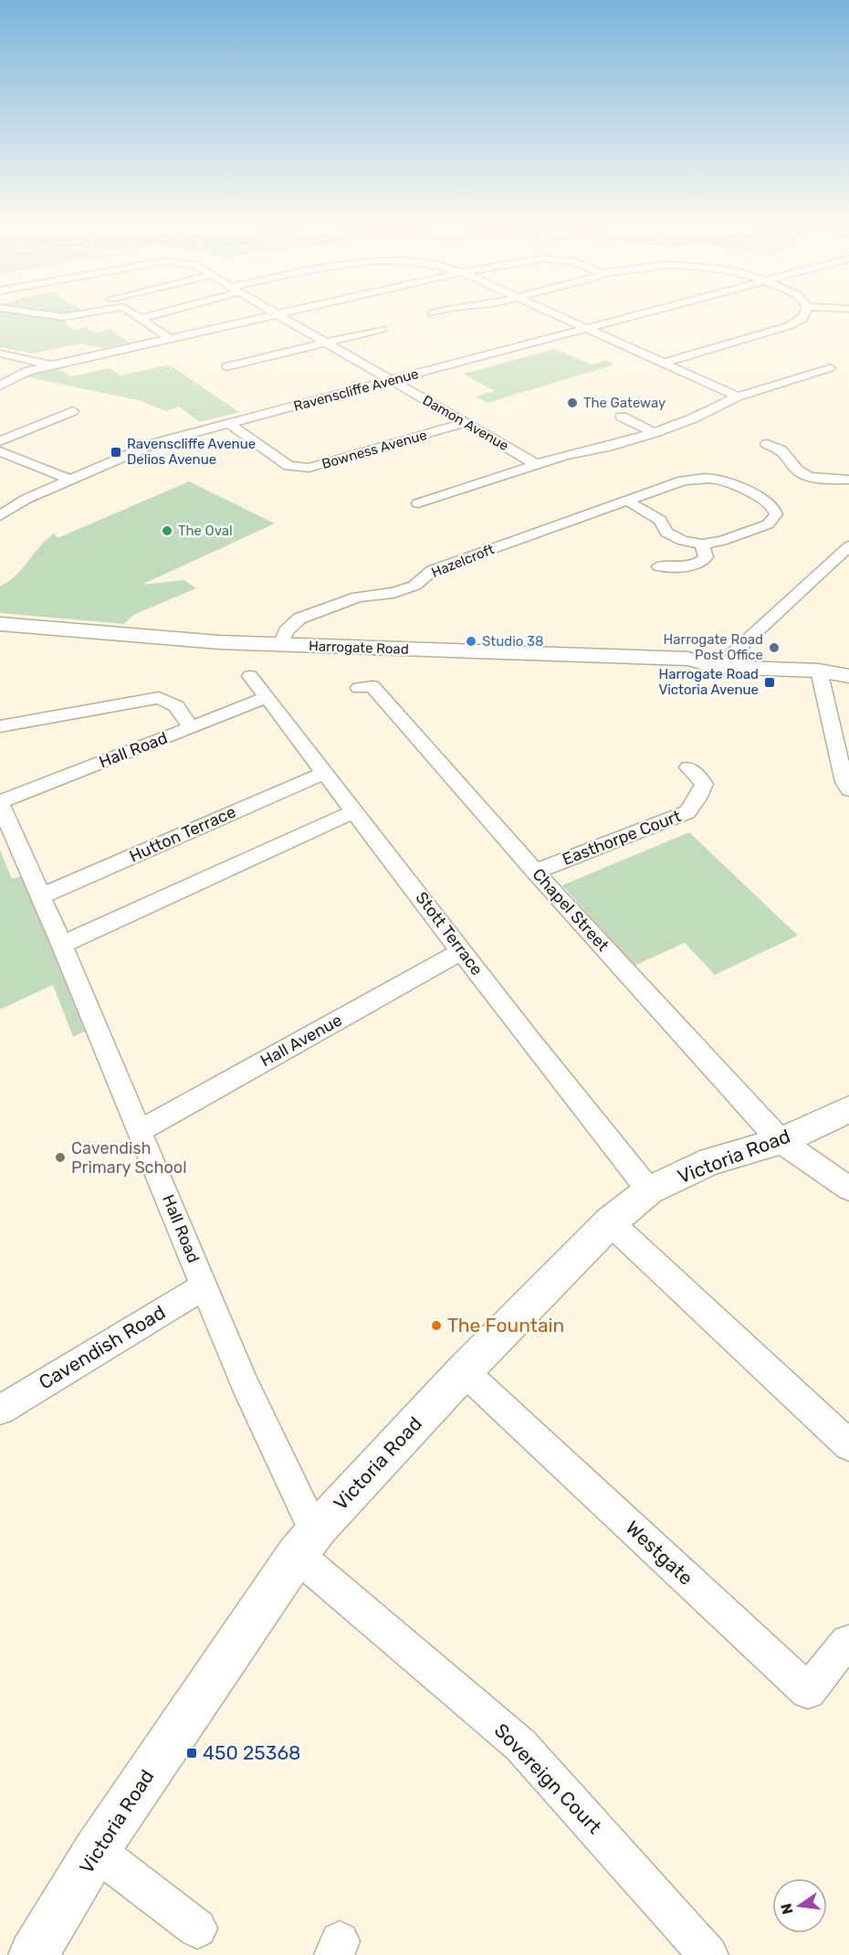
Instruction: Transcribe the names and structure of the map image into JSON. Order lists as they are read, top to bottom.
{
  "streets": {
    "highway": ["Harrogate Road"],
    "street": [
      "Ravenscliffe Avenue",
      "Damon Avenue",
      "Bowness Avenue",
      "Hazelcroft",
      "Hall Road",
      "Hutton Terrace",
      "Easthorpe Court",
      "Chapel Street",
      "Stott Terrace",
      "Hall Avenue",
      "Victoria Road",
      "Cavendish Road",
      "Westgate",
      "Sovereign Court"
    ]
  },
  "crossings": [
    ["Ravenscliffe Avenue", "Damon Avenue"],
    ["Ravenscliffe Avenue", "Bowness Avenue"],
    ["Damon Avenue", "Bowness Avenue"],
    ["Hazelcroft", "Harrogate Road"],
    ["Hall Road", "Hutton Terrace"],
    ["Hall Road", "Stott Terrace"],
    ["Hall Road", "Hall Avenue"],
    ["Hall Road", "Victoria Road"],
    ["Hall Road", "Cavendish Road"],
    ["Hall Road", "Sovereign Court"],
    ["Hutton Terrace", "Stott Terrace"],
    ["Easthorpe Court", "Chapel Street"],
    ["Chapel Street", "Victoria Road"],
    ["Stott Terrace", "Hall Avenue"],
    ["Stott Terrace", "Victoria Road"],
    ["Victoria Road", "Westgate"],
    ["Victoria Road", "Sovereign Court"]
  ],
  "places": {
    "other": [
      "The Gateway",
      "The Oval",
      "Studio 38",
      "Harrogate Road Post Office",
      "Cavendish Primary School",
      "The Fountain"
    ],
    "transit": ["Ravenscliffe Avenue Delios Avenue", "Harrogate Road Victoria Avenue", "450 25368"]
  },
  "north": "left"
}
